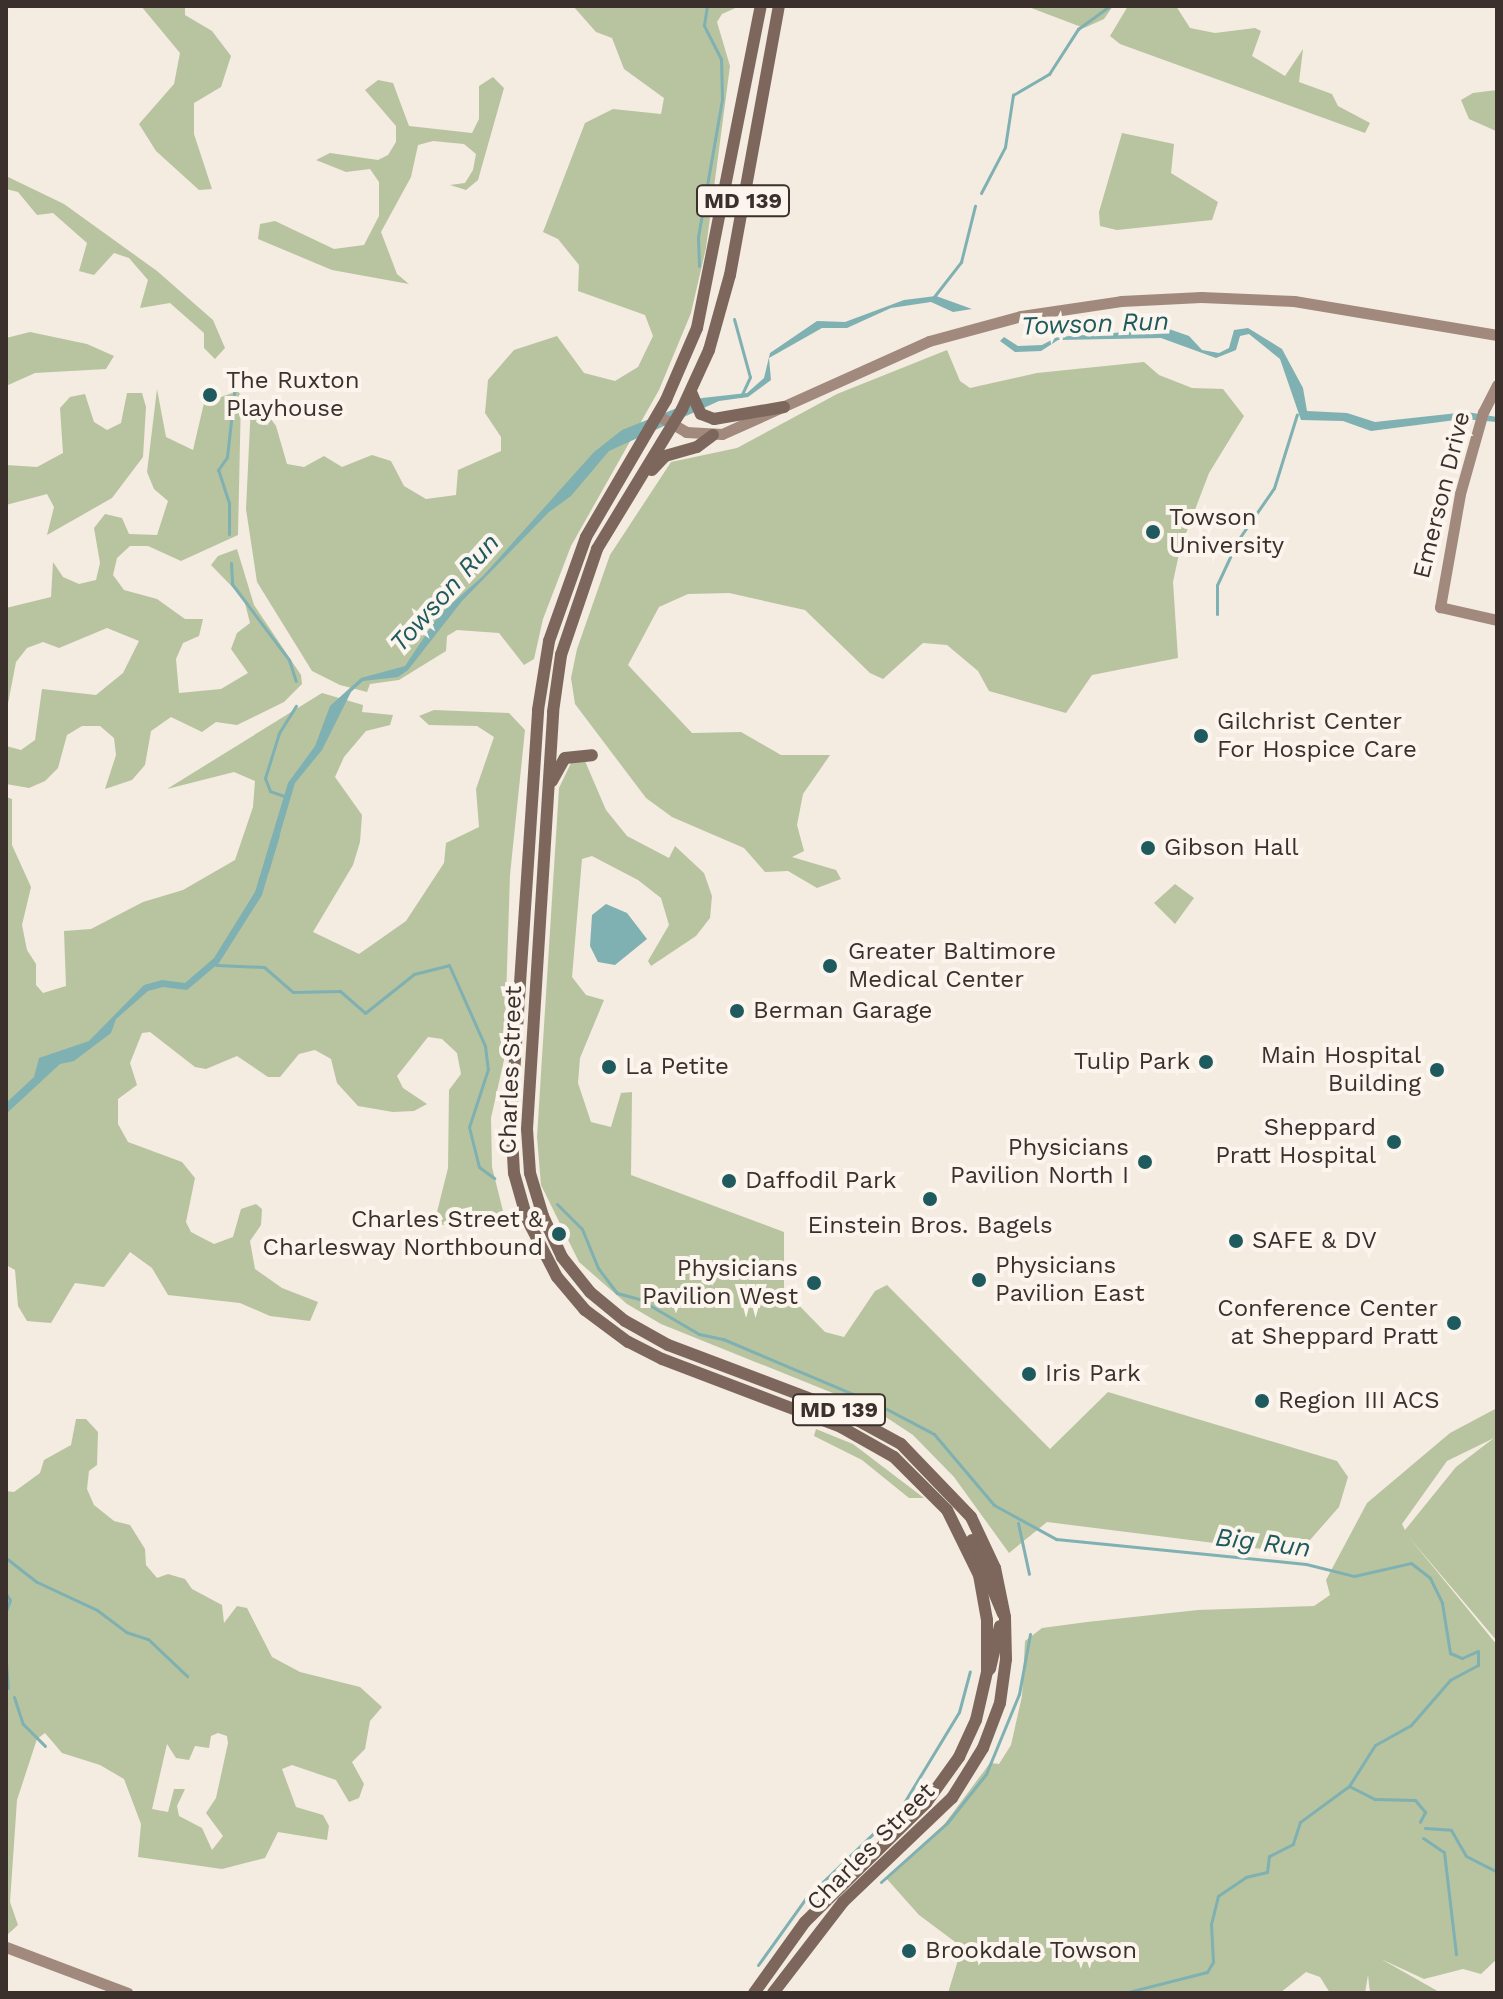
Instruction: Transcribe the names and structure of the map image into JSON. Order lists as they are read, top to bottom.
{
  "streets": {
    "main road": ["MD 139", "Emerson Drive", "Charles Street"]
  },
  "water": ["Towson Run", "Big Run"],
  "places": [
    "The Ruxton Playhouse",
    "Towson University",
    "Gilchrist Center For Hospice Care",
    "Gibson Hall",
    "Greater Baltimore Medical Center",
    "Berman Garage",
    "Tulip Park",
    "La Petite",
    "Main Hospital Building",
    "Sheppard Pratt Hospital",
    "Physicians Pavilion North I",
    "Daffodil Park",
    "Einstein Bros. Bagels",
    "Charles Street & Charlesway Northbound",
    "SAFE & DV",
    "Physicians Pavilion East",
    "Physicians Pavilion West",
    "Conference Center at Sheppard Pratt",
    "Iris Park",
    "Region III ACS",
    "Brookdale Towson"
  ]
}
